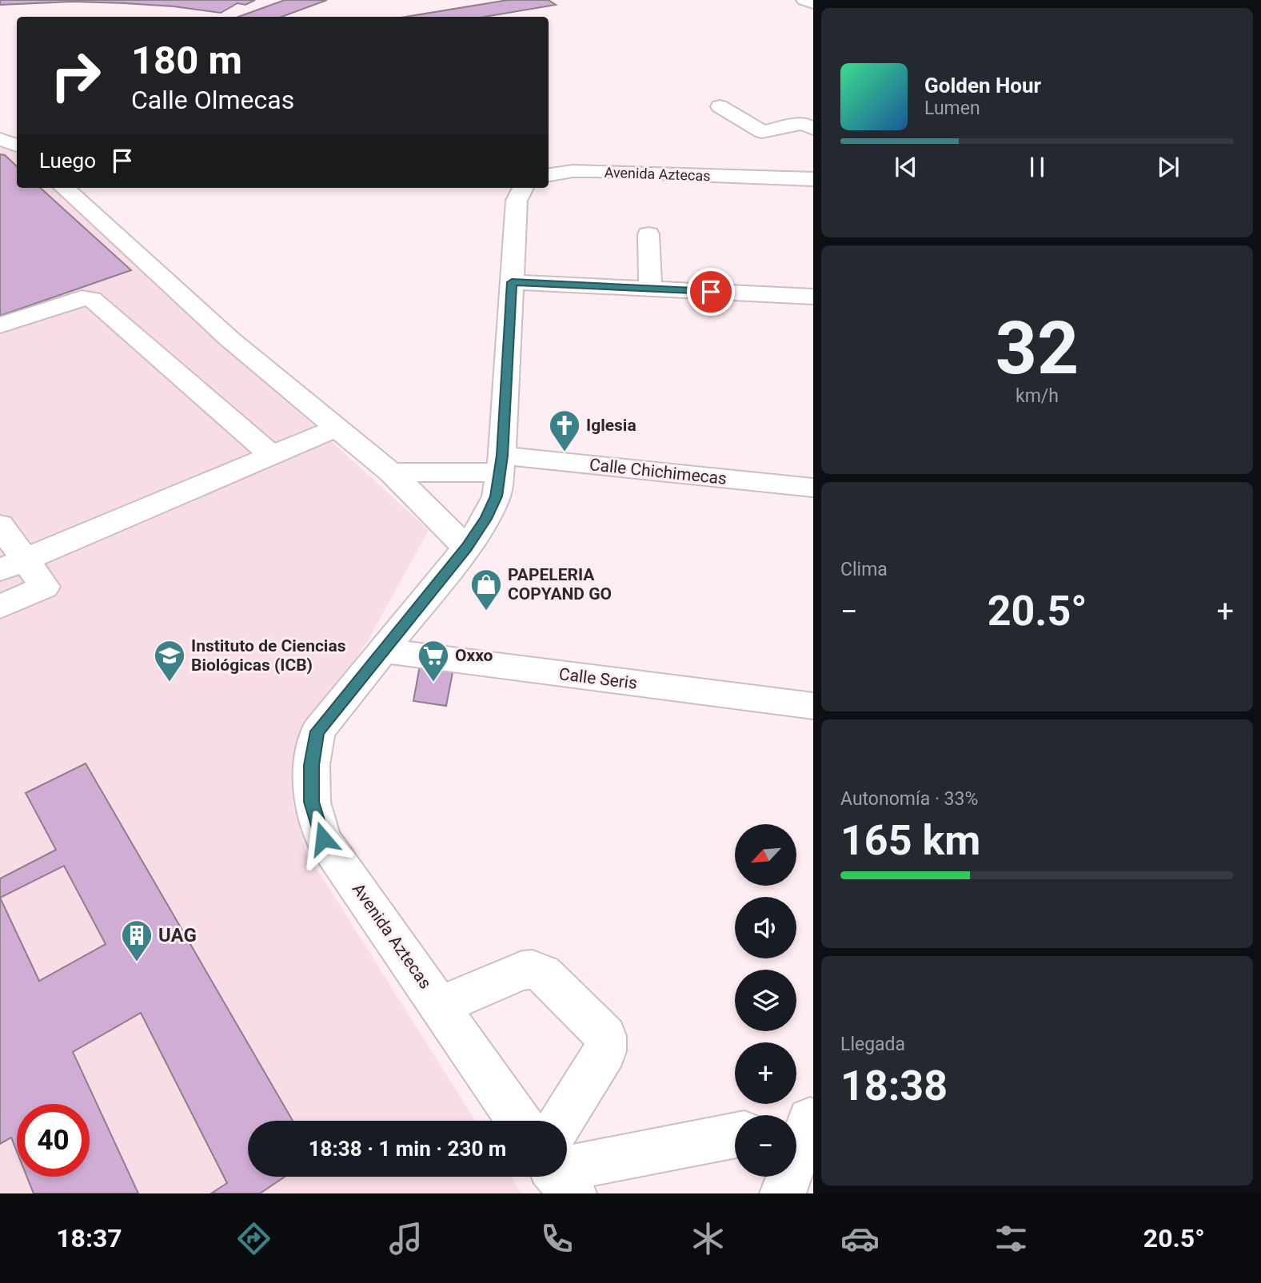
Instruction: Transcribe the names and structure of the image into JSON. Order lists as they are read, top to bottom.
{
  "streets": {
    "street": ["Avenida Aztecas", "Calle Chichimecas", "Calle Seris"]
  },
  "crossings": [
    ["Avenida Aztecas", "Calle Chichimecas"],
    ["Avenida Aztecas", "Calle Seris"]
  ],
  "places": {
    "church": ["Iglesia"],
    "shop": ["PAPELERIA COPYAND GO"],
    "school or university": ["Instituto de Ciencias Biológicas (ICB)"],
    "supermarket": ["Oxxo"],
    "building": ["UAG"]
  },
  "north": "bottom left",
  "page": {
    "turn": ["180 m", "Calle Olmecas"],
    "song": ["Golden Hour", "Lumen"],
    "then": "Luego",
    "tile": [
      ["32", "km/h"],
      "Clima",
      ["Autonomía · 33%", "165 km"],
      ["Llegada", "18:38"]
    ],
    "heat": ["−", "20.5°", "+"],
    "map_buttons": ["+", "−"],
    "limit": "40",
    "trip": "18:38 · 1 min · 230 m",
    "tabs": ["18:37", "20.5°"]
  }
}
